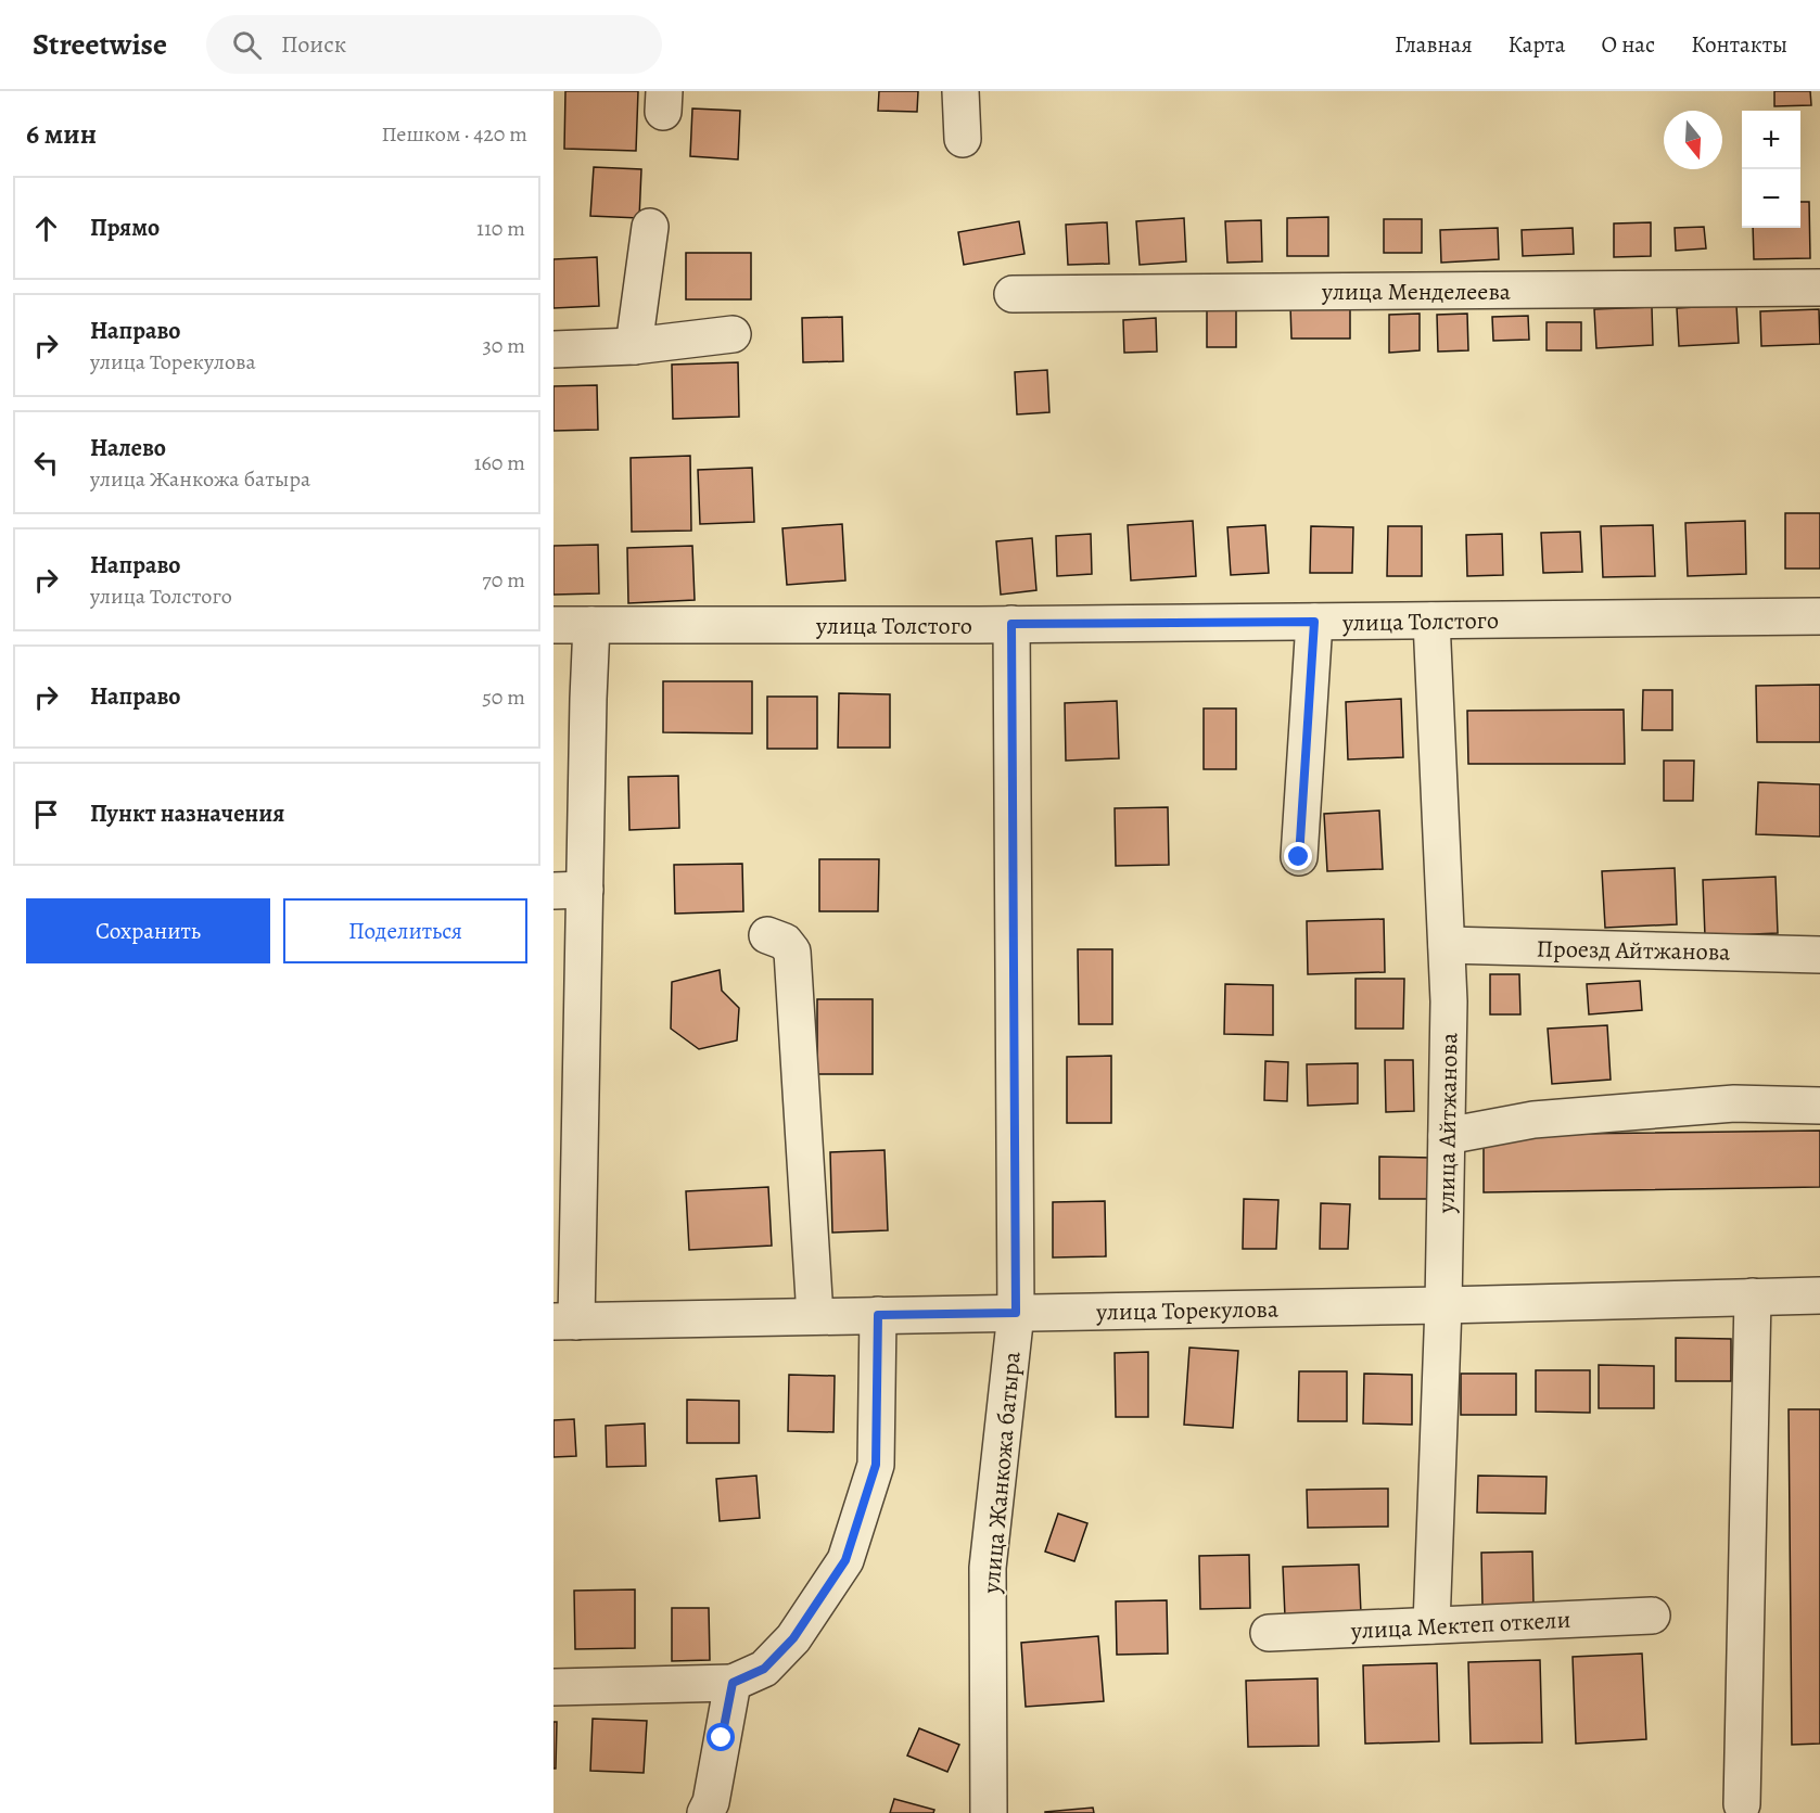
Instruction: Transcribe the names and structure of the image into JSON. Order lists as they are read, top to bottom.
{
  "streets": {
    "street": [
      "улица Менделеева",
      "улица Толстого",
      "Проезд Айтжанова",
      "улица Айтжанова",
      "улица Торекулова",
      "улица Жанкожа батыра",
      "улица Мектеп откели"
    ]
  },
  "crossings": [
    ["улица Толстого", "улица Айтжанова"],
    ["улица Толстого", "улица Жанкожа батыра"],
    ["Проезд Айтжанова", "улица Айтжанова"],
    ["улица Айтжанова", "улица Торекулова"],
    ["улица Айтжанова", "улица Мектеп откели"],
    ["улица Торекулова", "улица Жанкожа батыра"]
  ],
  "north": "bottom",
  "page": {
    "header": "Streetwise",
    "search": "Поиск",
    "nav": [
      "Главная",
      "Карта",
      "О нас",
      "Контакты"
    ],
    "heading": ["6 мин", "Пешком · 420 m"],
    "map_buttons": ["+", "−"],
    "list": [
      ["Прямо", "110 m"],
      ["Направо", "улица Торекулова", "30 m"],
      ["Налево", "улица Жанкожа батыра", "160 m"],
      ["Направо", "улица Толстого", "70 m"],
      ["Направо", "50 m"],
      "Пункт назначения"
    ],
    "buttons": ["Сохранить", "Поделиться"]
  }
}
